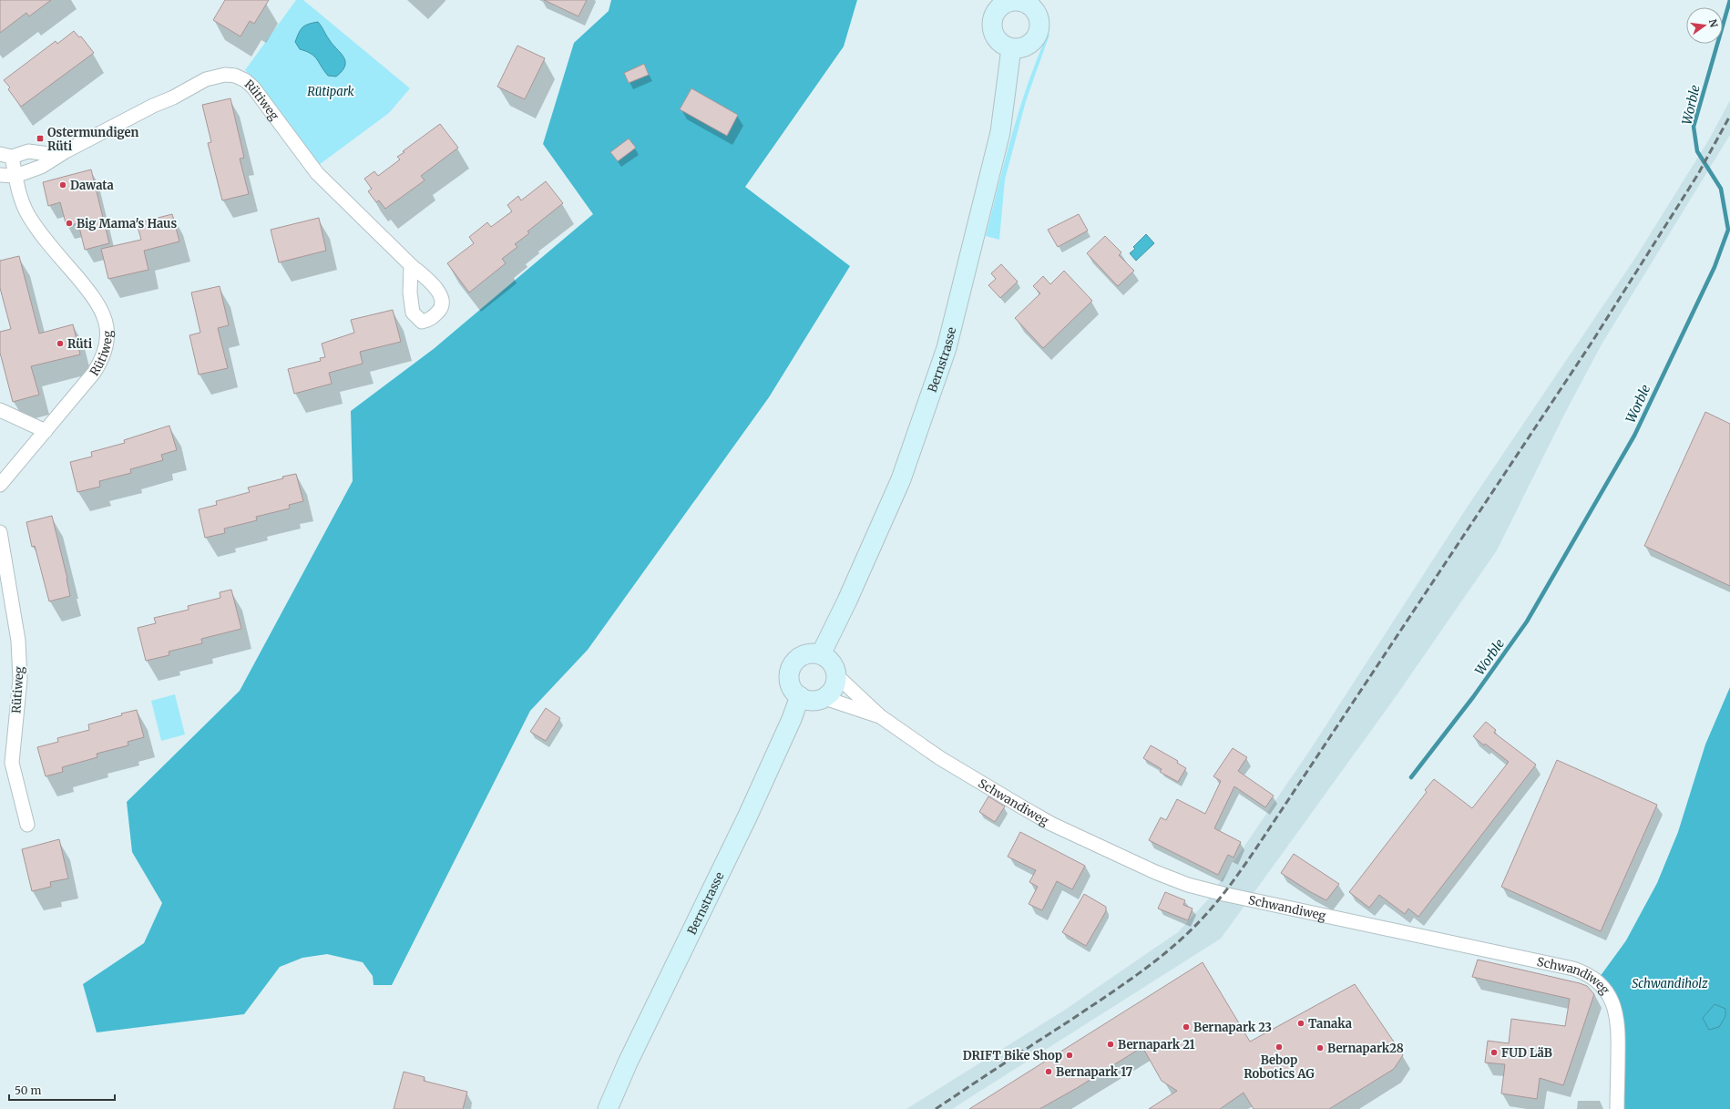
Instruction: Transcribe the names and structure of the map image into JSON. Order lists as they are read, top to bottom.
{
  "streets": {
    "main road": ["Bernstrasse"],
    "street": ["Rütiweg", "Schwandiweg"]
  },
  "crossings": [
    ["Bernstrasse", "Schwandiweg"]
  ],
  "water": ["Worble"],
  "parks": ["Rütipark", "Schwandiholz"],
  "places": {
    "transit": ["Ostermundigen Rüti"],
    "other": [
      "Dawata",
      "Big Mama's Haus",
      "Rüti",
      "Tanaka",
      "Bernapark 23",
      "Bernapark 21",
      "Bebop Robotics AG",
      "Bernapark28",
      "FUD LäB",
      "DRIFT Bike Shop",
      "Bernapark 17"
    ]
  },
  "scale_bar": "50 m",
  "north": "right"
}
